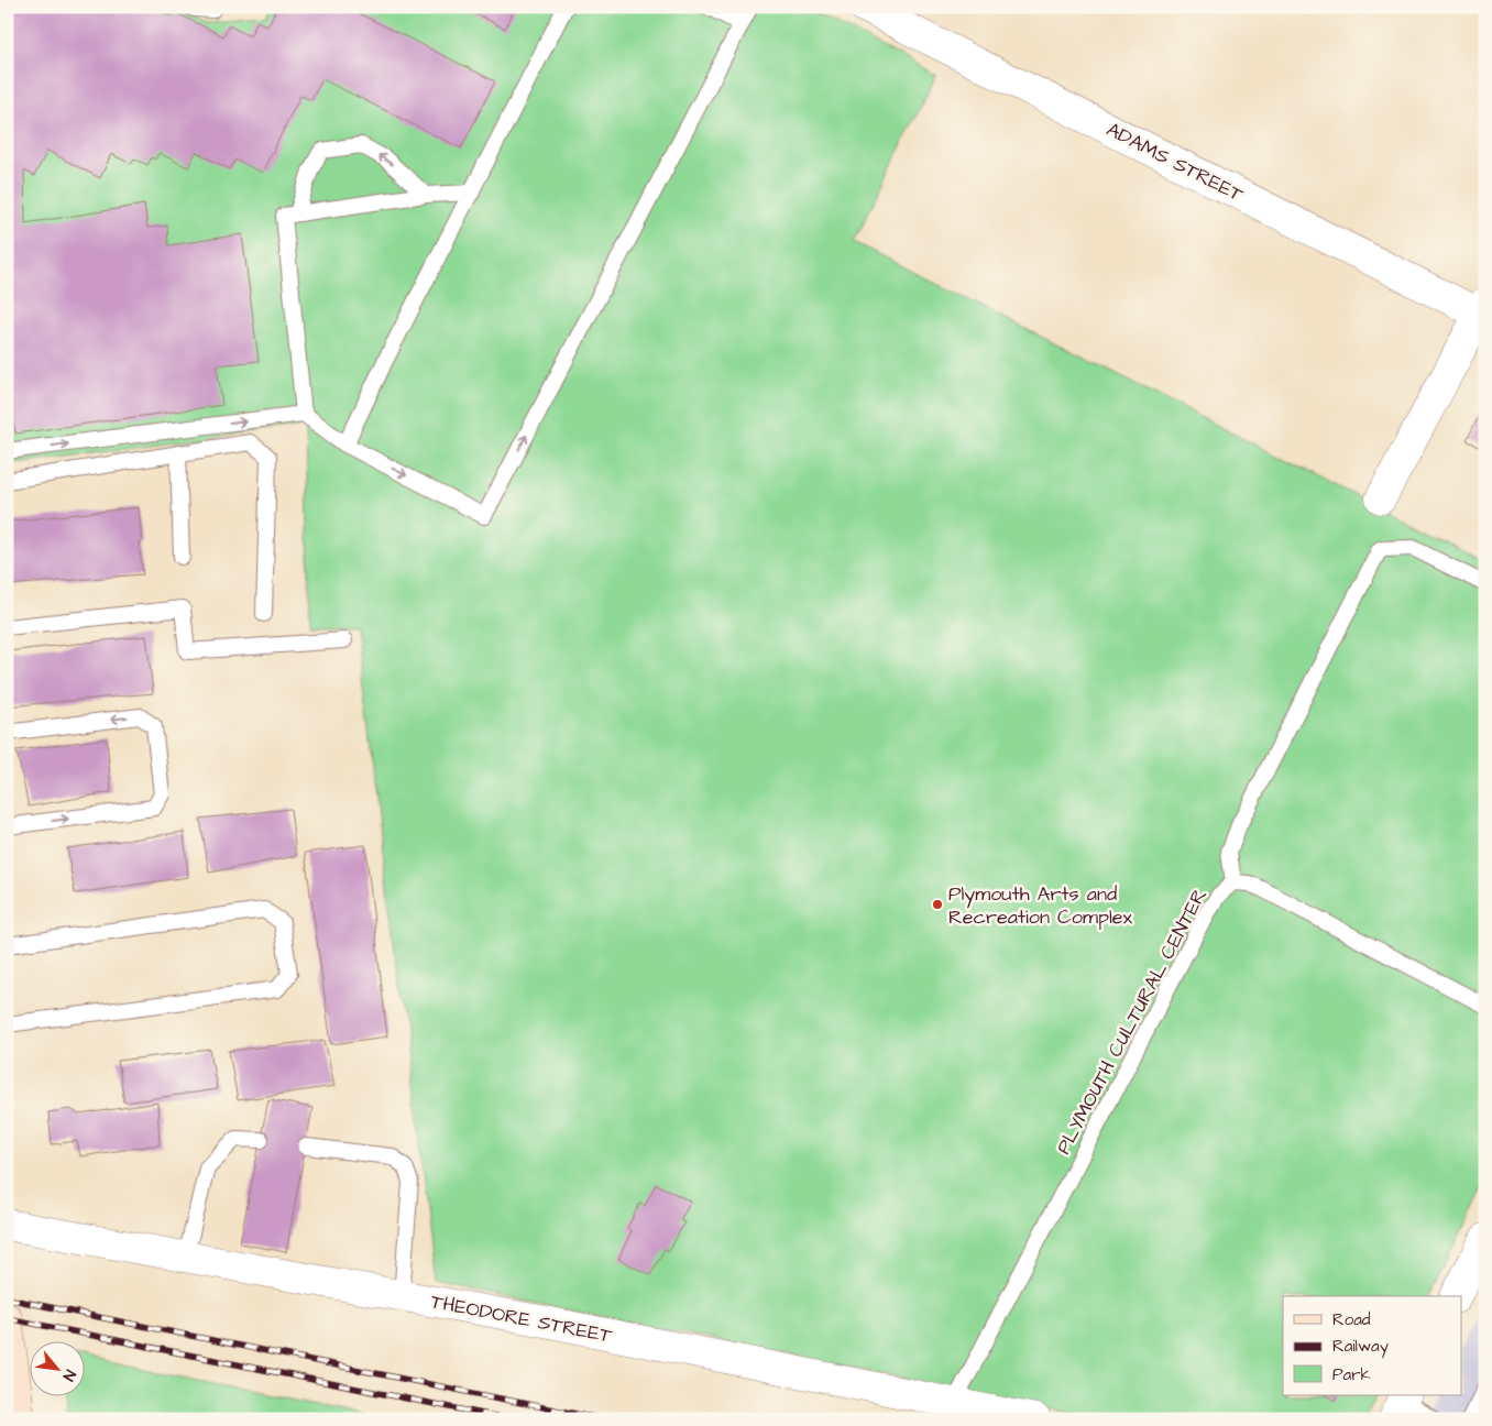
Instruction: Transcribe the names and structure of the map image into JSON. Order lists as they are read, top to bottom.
{
  "streets": {
    "street": ["ADAMS STREET", "THEODORE STREET"],
    "lane": ["PLYMOUTH CULTURAL CENTER"]
  },
  "crossings": [
    ["PLYMOUTH CULTURAL CENTER", "THEODORE STREET"]
  ],
  "places": ["Plymouth Arts and Recreation Complex"],
  "legend": ["Road", "Railway", "Park"],
  "north": "bottom right"
}
